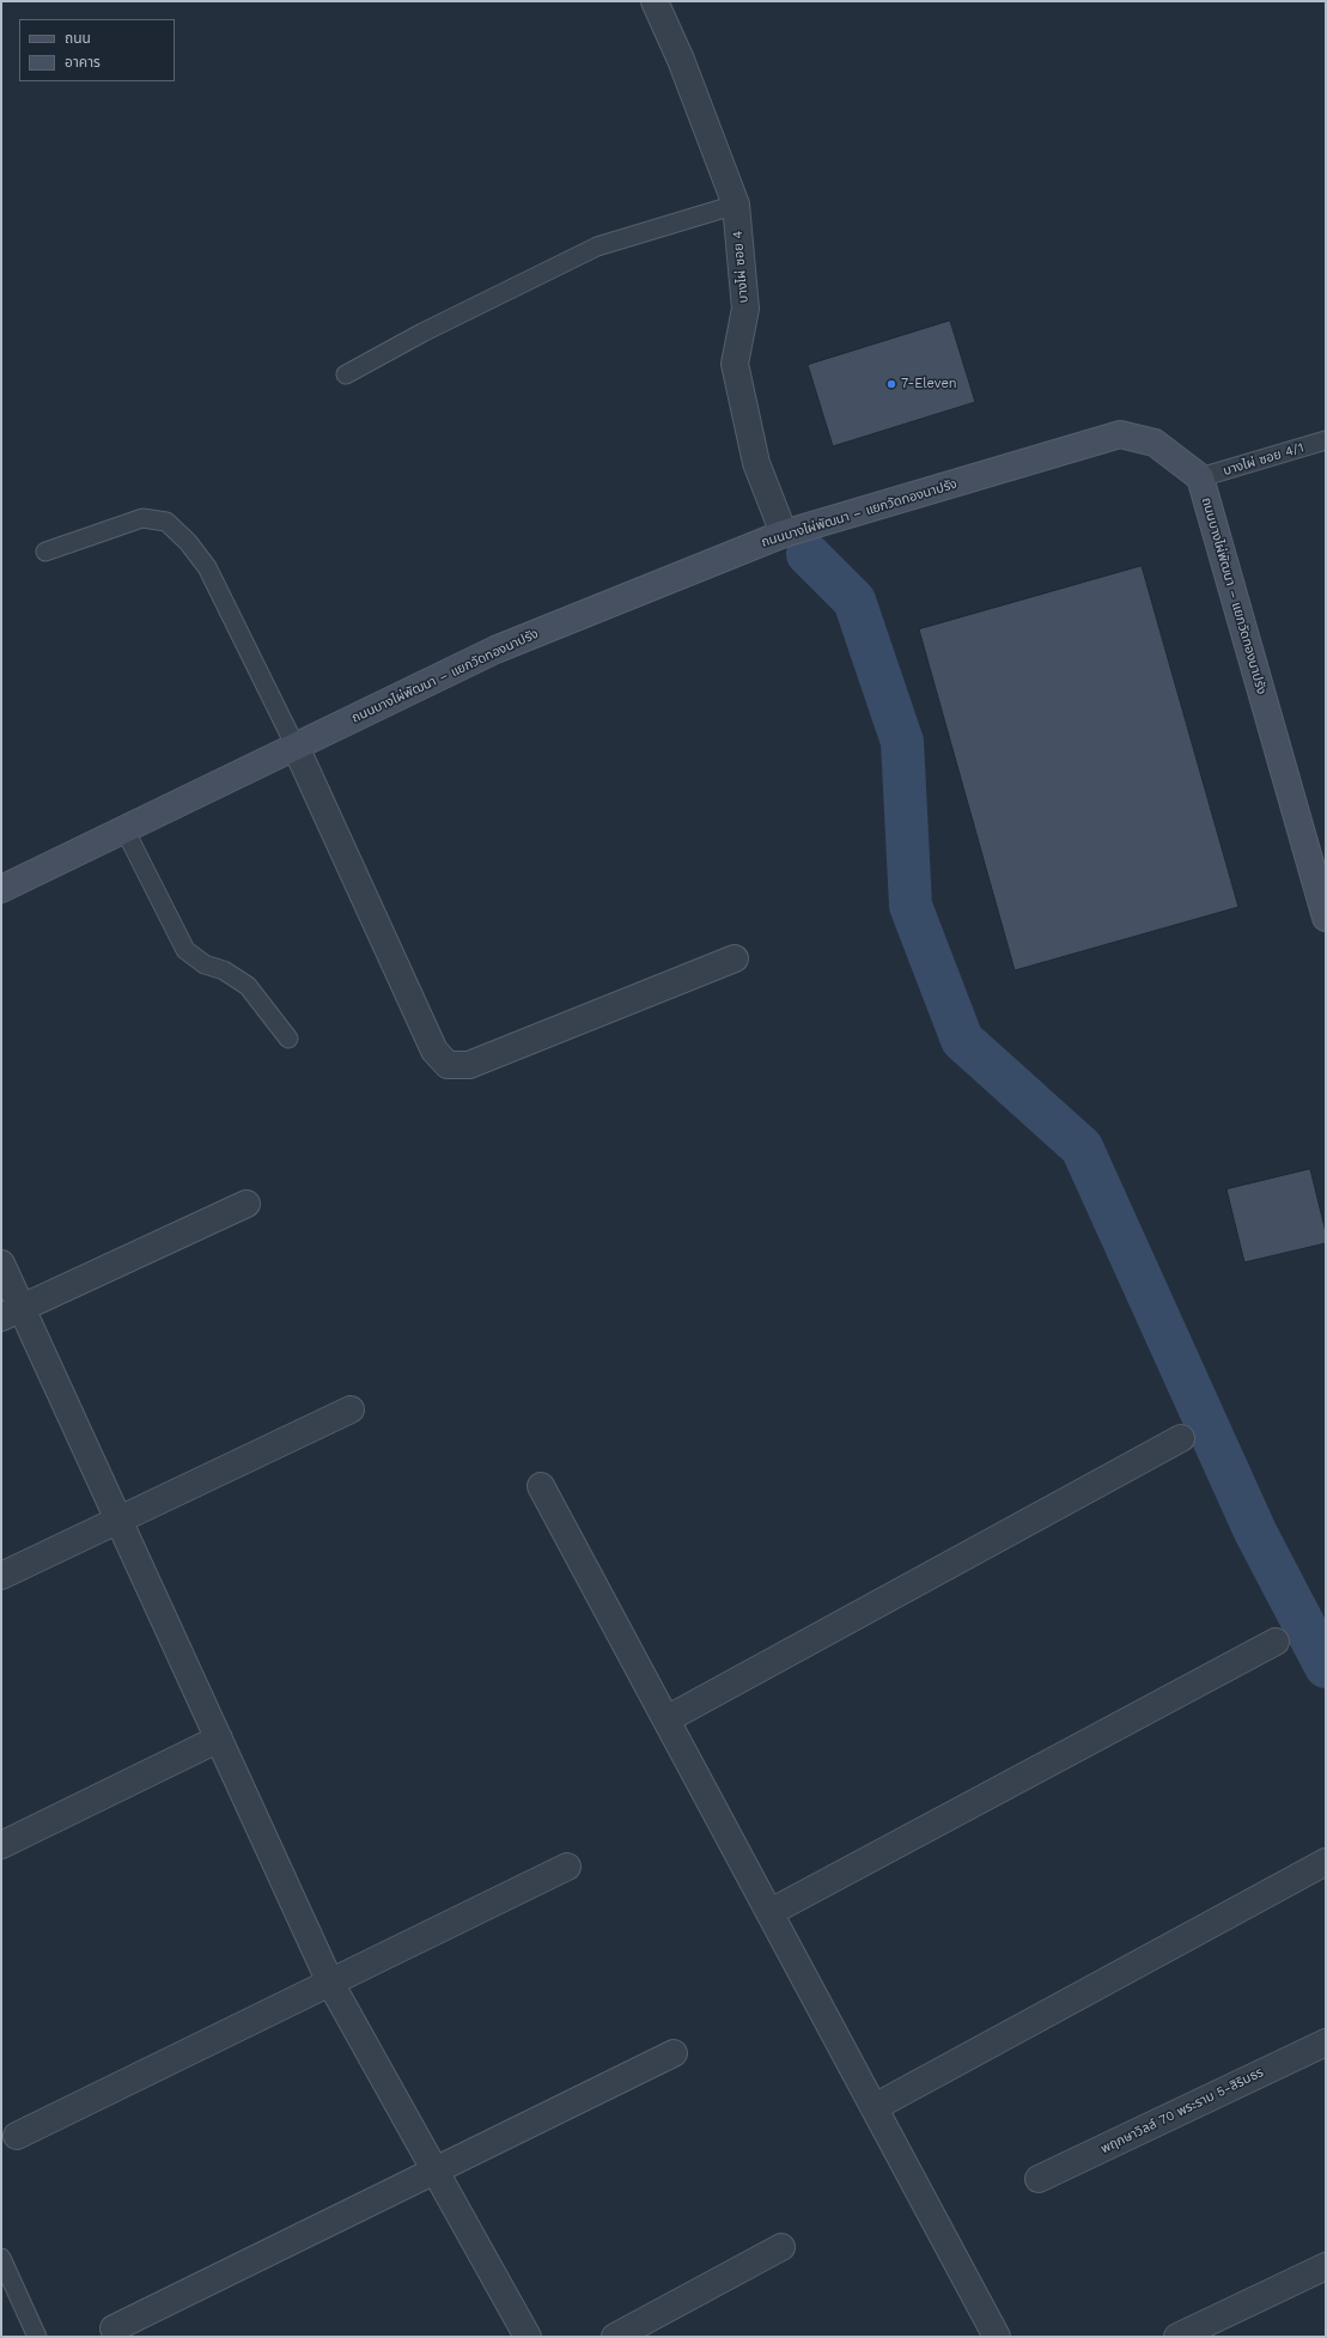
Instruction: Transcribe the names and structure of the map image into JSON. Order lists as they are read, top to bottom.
{
  "streets": {
    "street": ["บางไผ่ ซอย 4", "ถนนบางไผ่พัฒนา – แยกวัดทองนาปรัง", "พฤกษาวิลล์ 70 พระราม 5-สิรินธร"],
    "lane": ["บางไผ่ ซอย 4/1"]
  },
  "crossings": [
    ["บางไผ่ ซอย 4", "ถนนบางไผ่พัฒนา – แยกวัดทองนาปรัง"],
    ["บางไผ่ ซอย 4/1", "ถนนบางไผ่พัฒนา – แยกวัดทองนาปรัง"]
  ],
  "places": ["7-Eleven"],
  "legend": ["ถนน", "อาคาร"]
}
